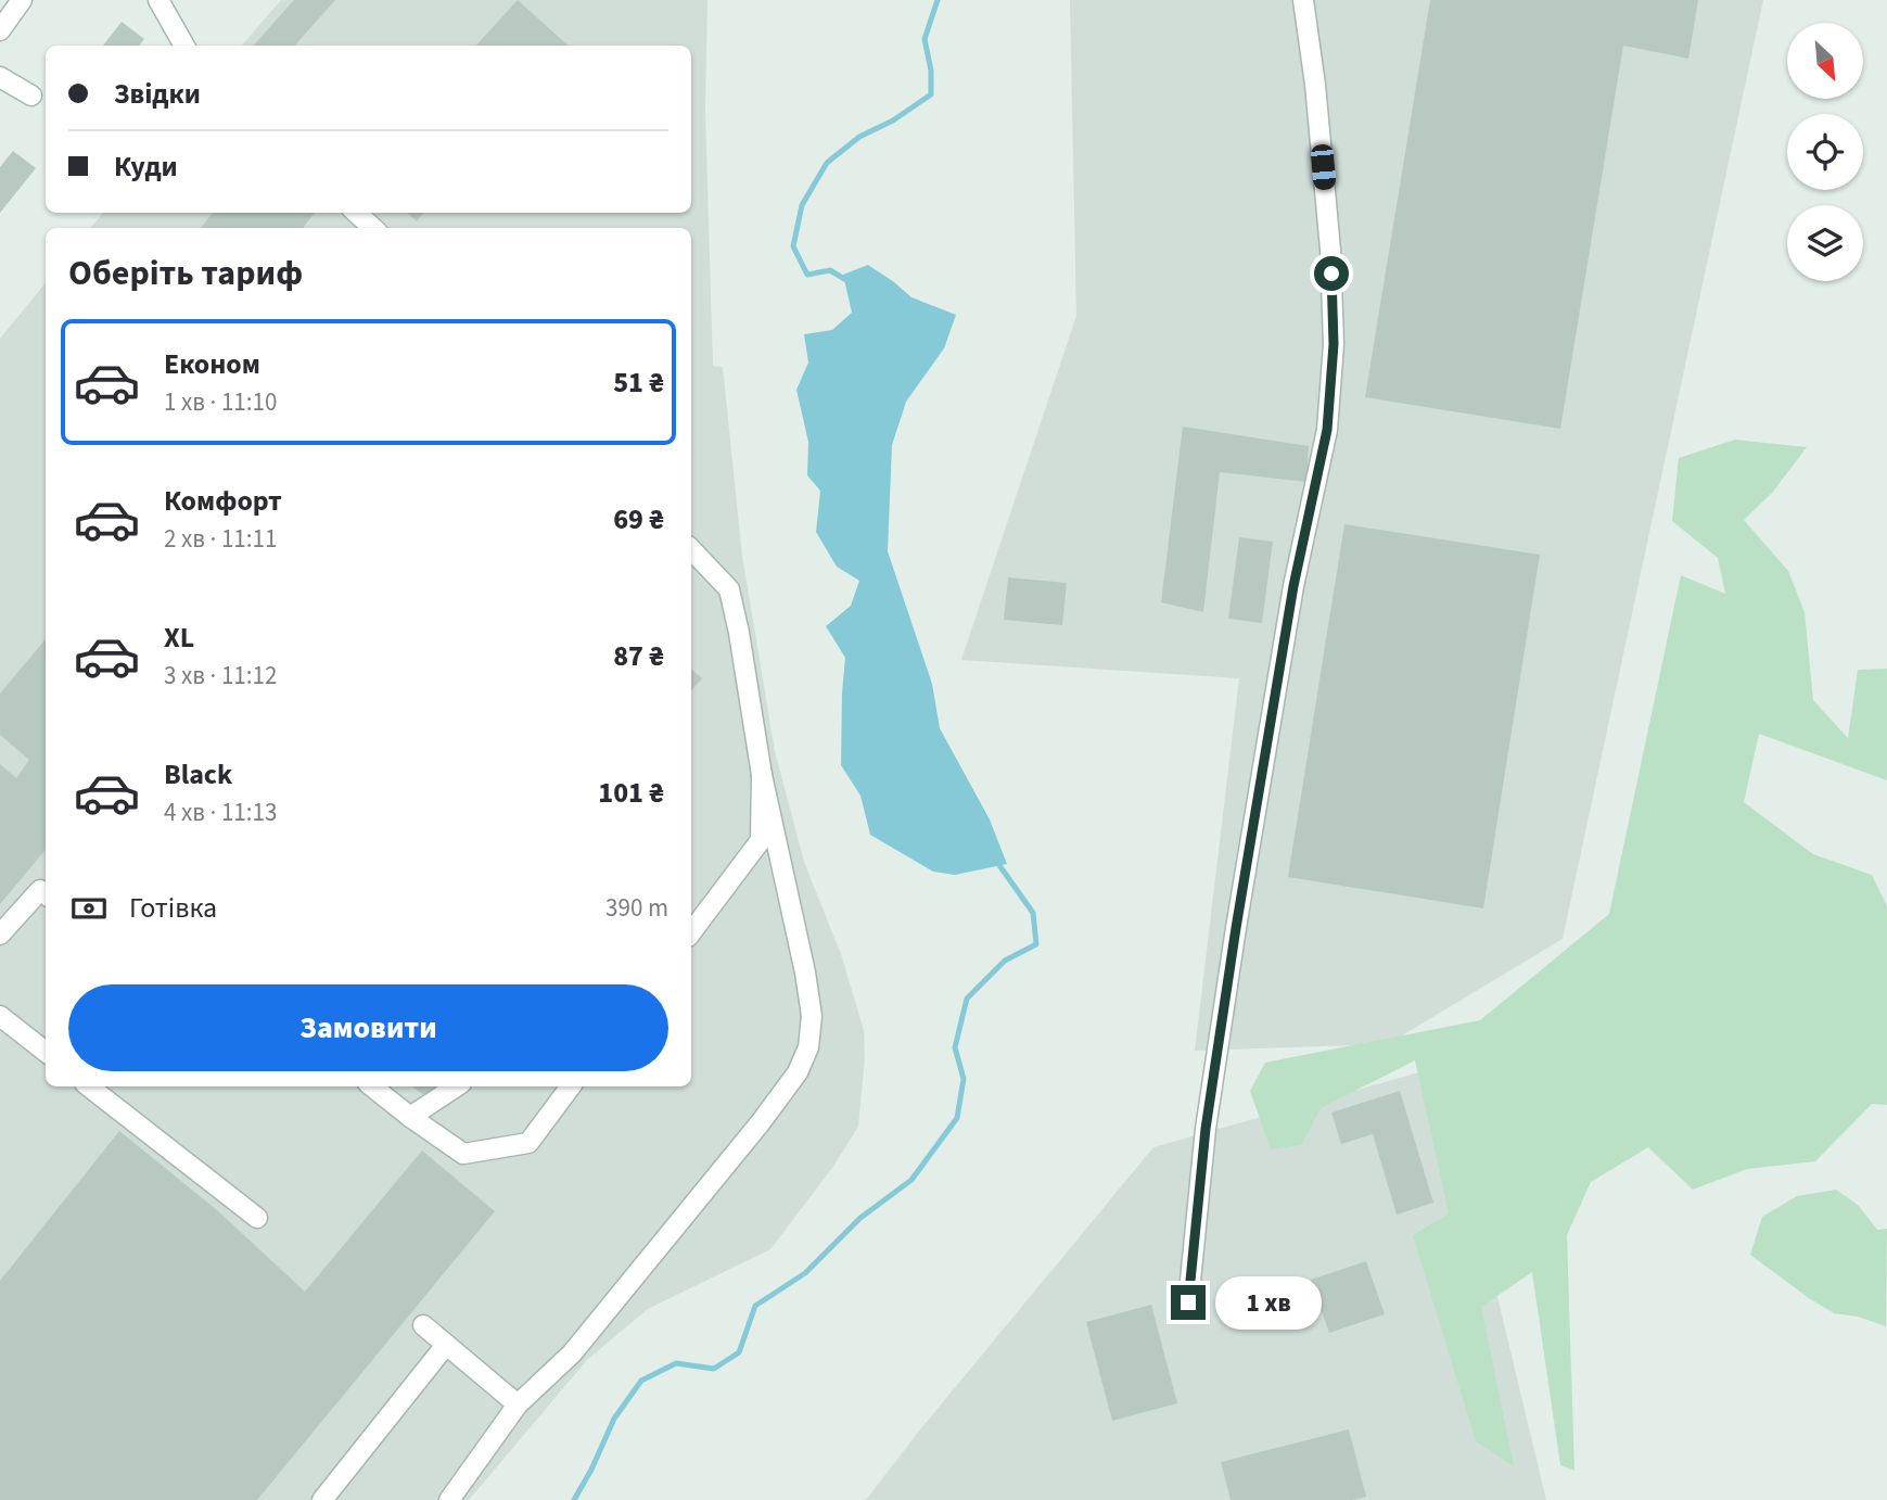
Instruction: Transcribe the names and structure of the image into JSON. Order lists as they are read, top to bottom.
{
  "north": "bottom right",
  "page": {
    "banner": ["Звідки", "Куди"],
    "heading": "Оберіть тариф",
    "list": [
      {
        "name": "Економ",
        "note": "1 хв · 11:10",
        "value": "51 ₴"
      },
      {
        "name": "Комфорт",
        "note": "2 хв · 11:11",
        "value": "69 ₴"
      },
      {
        "name": "XL",
        "note": "3 хв · 11:12",
        "value": "87 ₴"
      },
      {
        "name": "Black",
        "note": "4 хв · 11:13",
        "value": "101 ₴"
      }
    ],
    "pay": ["Готівка", "390 m"],
    "buttons": "Замовити",
    "bubble": "1 хв"
  }
}
